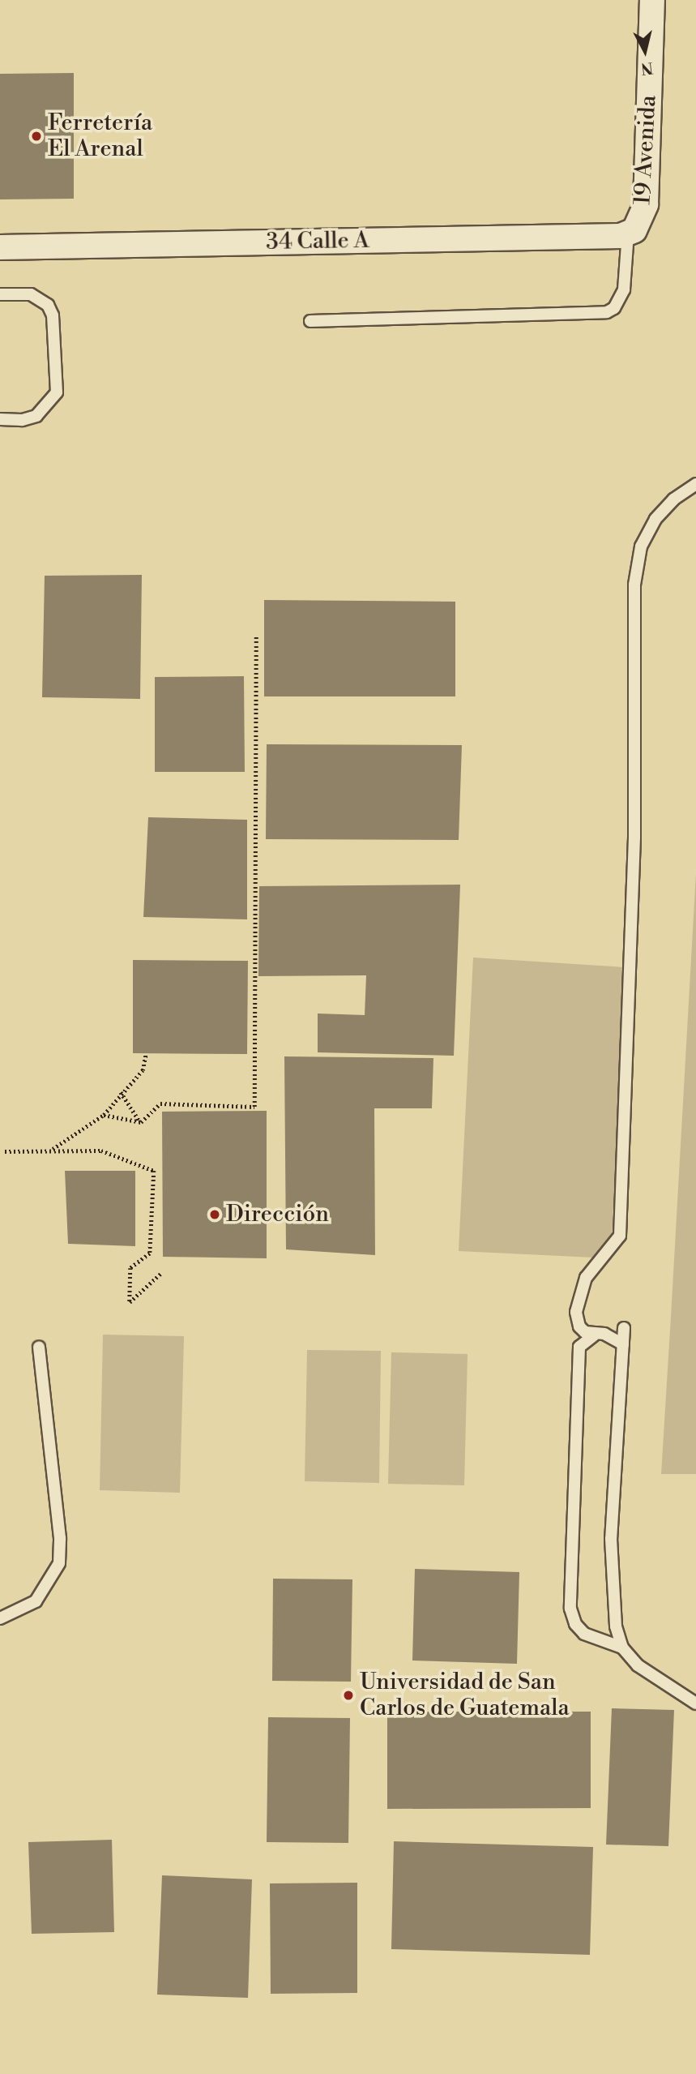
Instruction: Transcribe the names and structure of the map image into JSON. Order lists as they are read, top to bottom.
{
  "streets": {
    "street": ["19 Avenida", "34 Calle A"]
  },
  "crossings": [
    ["19 Avenida", "34 Calle A"]
  ],
  "places": ["Ferretería El Arenal", "Dirección", "Universidad de San Carlos de Guatemala"],
  "north": "bottom"
}
